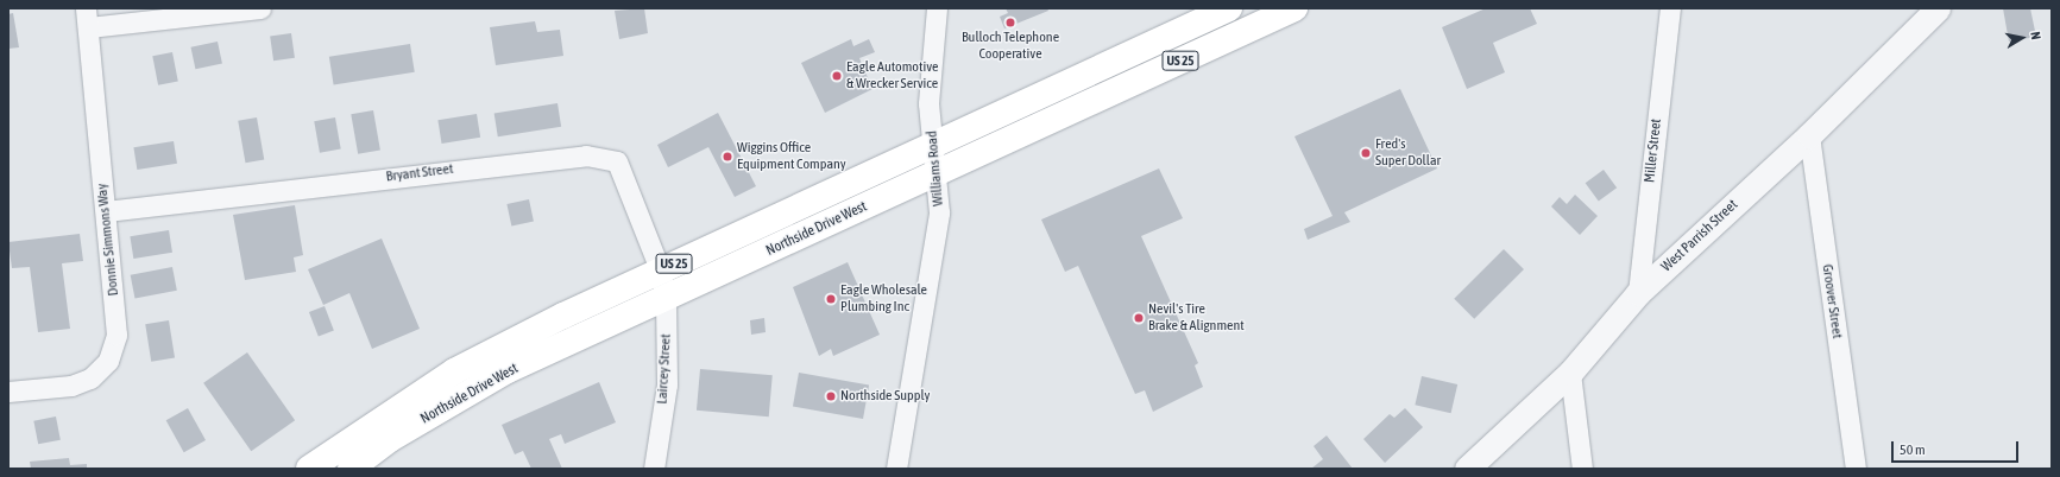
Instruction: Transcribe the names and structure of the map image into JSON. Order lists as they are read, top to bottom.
{
  "streets": {
    "main road": ["US 25", "Northside Drive West"],
    "street": [
      "Miller Street",
      "Williams Road",
      "Bryant Street",
      "West Parrish Street",
      "Donnie Simmons Way",
      "Groover Street",
      "Laircey Street"
    ]
  },
  "crossings": [
    ["Miller Street", "West Parrish Street"],
    ["Williams Road", "Northside Drive West"],
    ["Bryant Street", "Northside Drive West"],
    ["Bryant Street", "Donnie Simmons Way"],
    ["Bryant Street", "Laircey Street"],
    ["Northside Drive West", "Laircey Street"],
    ["West Parrish Street", "Groover Street"]
  ],
  "places": [
    "Bulloch Telephone Cooperative",
    "Eagle Automotive & Wrecker Service",
    "Fred's Super Dollar",
    "Wiggins Office Equipment Company",
    "Eagle Wholesale Plumbing Inc",
    "Nevil's Tire Brake & Alignment",
    "Northside Supply"
  ],
  "scale_bar": "50 m",
  "north": "right"
}
